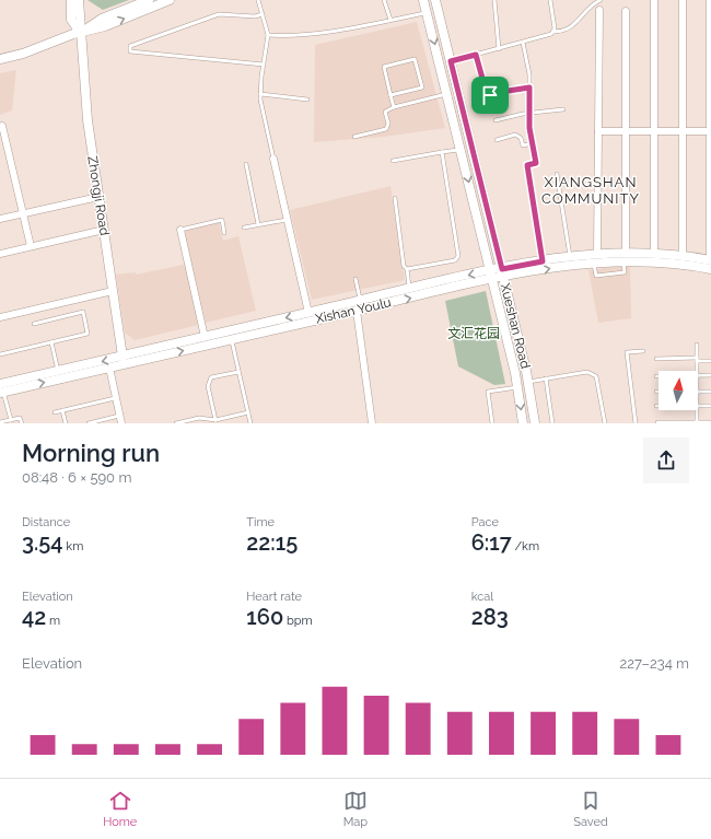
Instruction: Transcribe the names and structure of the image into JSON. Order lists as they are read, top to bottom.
{
  "streets": {
    "street": ["Zhongji Road", "Xishan Youlu", "Xueshan Road"]
  },
  "crossings": [
    ["Zhongji Road", "Xishan Youlu"],
    ["Xishan Youlu", "Xueshan Road"]
  ],
  "districts": ["XIANGSHAN COMMUNITY"],
  "parks": ["文汇花园"],
  "north": "top",
  "page": {
    "heading": ["Morning run", "08:48 · 6 × 590 m"],
    "stats": [
      ["Distance", "3.54 km"],
      ["Time", "22:15"],
      ["Pace", "6:17 /km"],
      ["Elevation", "42 m"],
      ["Heart rate", "160 bpm"],
      ["kcal", "283"]
    ],
    "chart": ["Elevation", "227–234 m"],
    "tabs": ["Home", "Map", "Saved"]
  }
}
